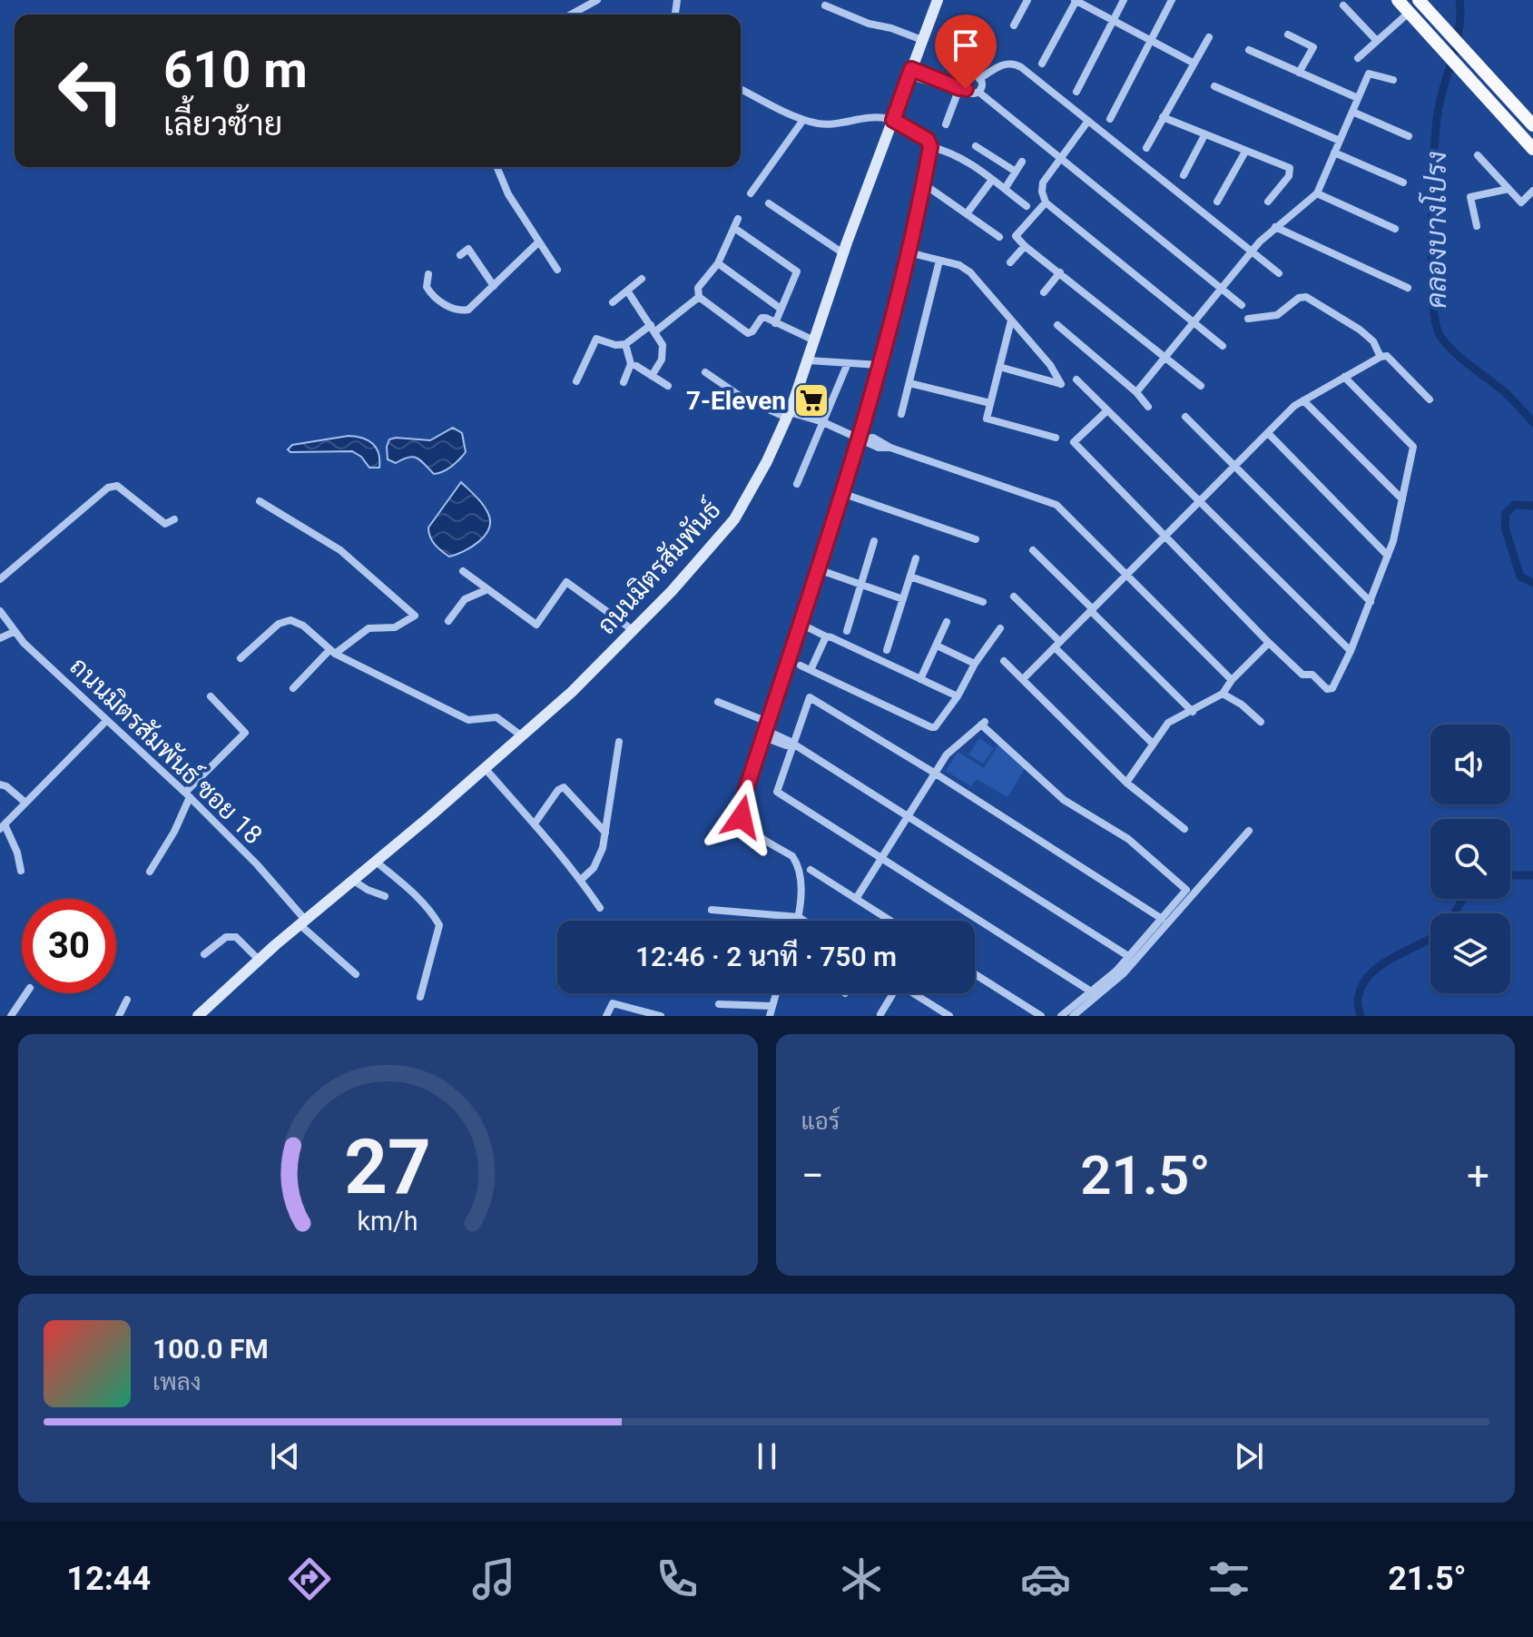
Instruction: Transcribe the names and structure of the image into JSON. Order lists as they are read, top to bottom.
{
  "streets": {
    "street": ["ถนนมิตรสัมพันธ์", "ถนนมิตรสัมพันธ์ ซอย 18"]
  },
  "crossings": [
    ["ถนนมิตรสัมพันธ์", "ถนนมิตรสัมพันธ์ ซอย 18"]
  ],
  "water": ["คลองบางโปรง"],
  "places": {
    "supermarket": ["7-Eleven"]
  },
  "page": {
    "turn": ["610 m", "เลี้ยวซ้าย"],
    "limit": "30",
    "trip": "12:46 · 2 นาที · 750 m",
    "tile": "แอร์",
    "heat": ["−", "21.5°", "+"],
    "song": ["100.0 FM", "เพลง"],
    "tabs": ["12:44", "21.5°"],
    "gauge": ["27", "km/h"]
  }
}
